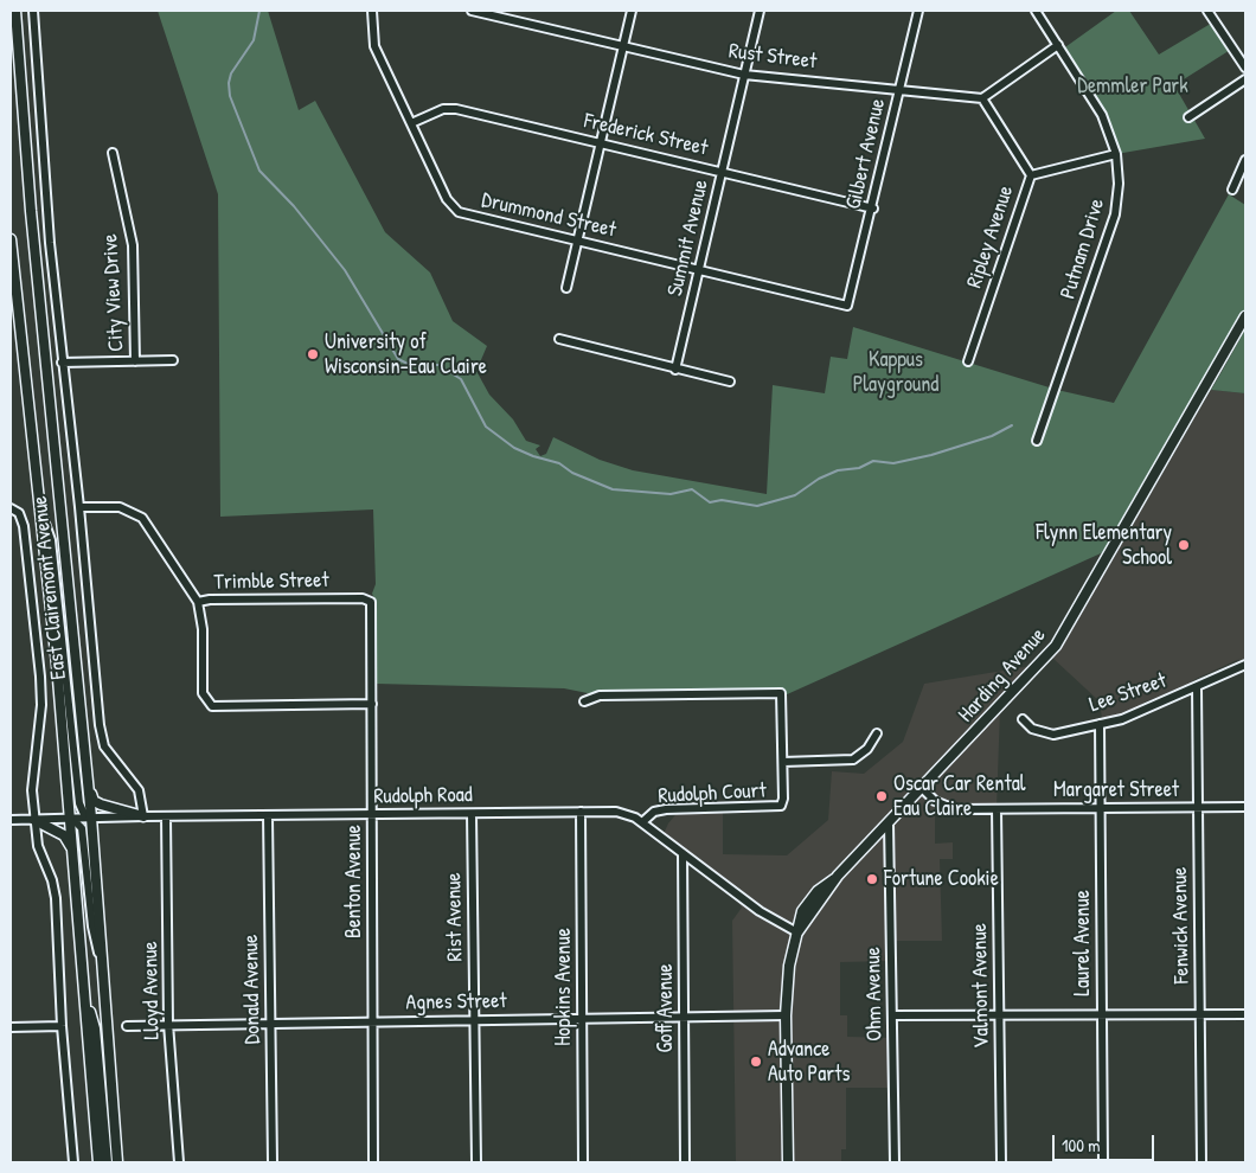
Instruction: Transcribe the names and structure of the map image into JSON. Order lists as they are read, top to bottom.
{
  "streets": {
    "main road": ["East Clairemont Avenue", "Harding Avenue"],
    "street": [
      "Rust Street",
      "Frederick Street",
      "Gilbert Avenue",
      "Drummond Street",
      "Ripley Avenue",
      "Summit Avenue",
      "Putnam Drive",
      "City View Drive",
      "Trimble Street",
      "Lee Street",
      "Margaret Street",
      "Rudolph Court",
      "Rudolph Road",
      "Benton Avenue",
      "Rist Avenue",
      "Fenwick Avenue",
      "Laurel Avenue",
      "Valmont Avenue",
      "Hopkins Avenue",
      "Donald Avenue",
      "Lloyd Avenue",
      "Ohm Avenue",
      "Agnes Street",
      "Goff Avenue"
    ]
  },
  "crossings": [
    ["Rust Street", "Gilbert Avenue"],
    ["Rust Street", "Ripley Avenue"],
    ["Rust Street", "Summit Avenue"],
    ["Frederick Street", "Gilbert Avenue"],
    ["Frederick Street", "Drummond Street"],
    ["Frederick Street", "Summit Avenue"],
    ["Gilbert Avenue", "Drummond Street"],
    ["Drummond Street", "Summit Avenue"],
    ["Trimble Street", "Benton Avenue"],
    ["East Clairemont Avenue", "Rudolph Road"],
    ["Harding Avenue", "Margaret Street"],
    ["Harding Avenue", "Rudolph Road"],
    ["Harding Avenue", "Ohm Avenue"],
    ["Lee Street", "Fenwick Avenue"],
    ["Lee Street", "Laurel Avenue"],
    ["Margaret Street", "Fenwick Avenue"],
    ["Margaret Street", "Laurel Avenue"],
    ["Margaret Street", "Valmont Avenue"],
    ["Rudolph Court", "Rudolph Road"],
    ["Rudolph Road", "Benton Avenue"],
    ["Rudolph Road", "Rist Avenue"],
    ["Rudolph Road", "Hopkins Avenue"],
    ["Rudolph Road", "Donald Avenue"],
    ["Rudolph Road", "Lloyd Avenue"],
    ["Rudolph Road", "Goff Avenue"],
    ["Benton Avenue", "Agnes Street"],
    ["Rist Avenue", "Agnes Street"],
    ["Hopkins Avenue", "Agnes Street"],
    ["Donald Avenue", "Agnes Street"],
    ["Lloyd Avenue", "Agnes Street"],
    ["Agnes Street", "Goff Avenue"]
  ],
  "parks": ["Demmler Park", "Kappus Playground"],
  "places": [
    "University of Wisconsin-Eau Claire",
    "Flynn Elementary School",
    "Oscar Car Rental Eau Claire",
    "Fortune Cookie",
    "Advance Auto Parts"
  ],
  "scale_bar": "100 m"
}
